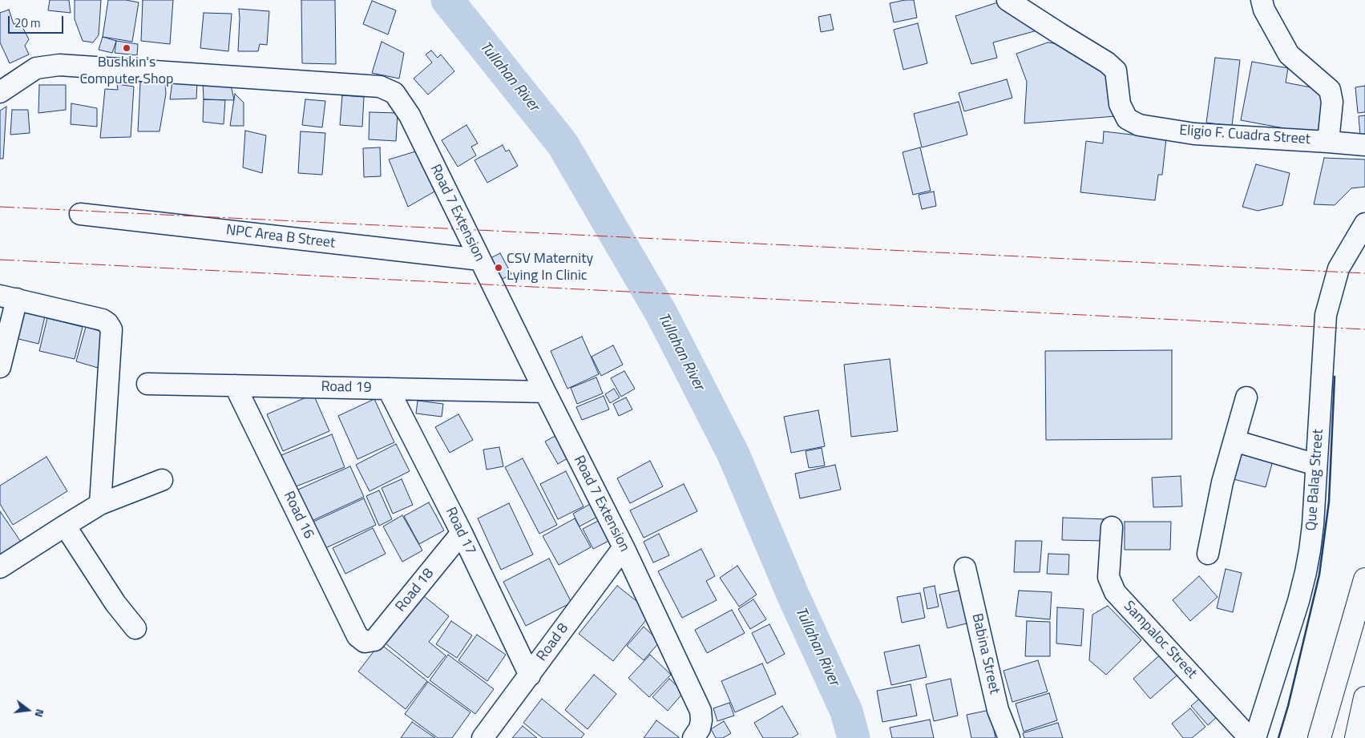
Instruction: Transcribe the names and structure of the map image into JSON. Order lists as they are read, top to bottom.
{
  "streets": {
    "street": [
      "Eligio F. Cuadra Street",
      "Road 7 Extension",
      "NPC Area B Street",
      "Road 19",
      "Que Balag Street",
      "Road 16",
      "Road 17",
      "Road 18",
      "Sampaloc Street",
      "Road 8",
      "Babina Street"
    ]
  },
  "crossings": [
    ["Road 7 Extension", "NPC Area B Street"],
    ["Road 7 Extension", "Road 19"],
    ["Road 7 Extension", "Road 8"],
    ["Road 19", "Road 16"],
    ["Road 19", "Road 17"],
    ["Road 16", "Road 18"],
    ["Road 17", "Road 18"],
    ["Road 17", "Road 8"]
  ],
  "water": ["Tullahan River"],
  "places": ["Bushkin's Computer Shop", "CSV Maternity Lying In Clinic"],
  "scale_bar": "20 m",
  "north": "right"
}
